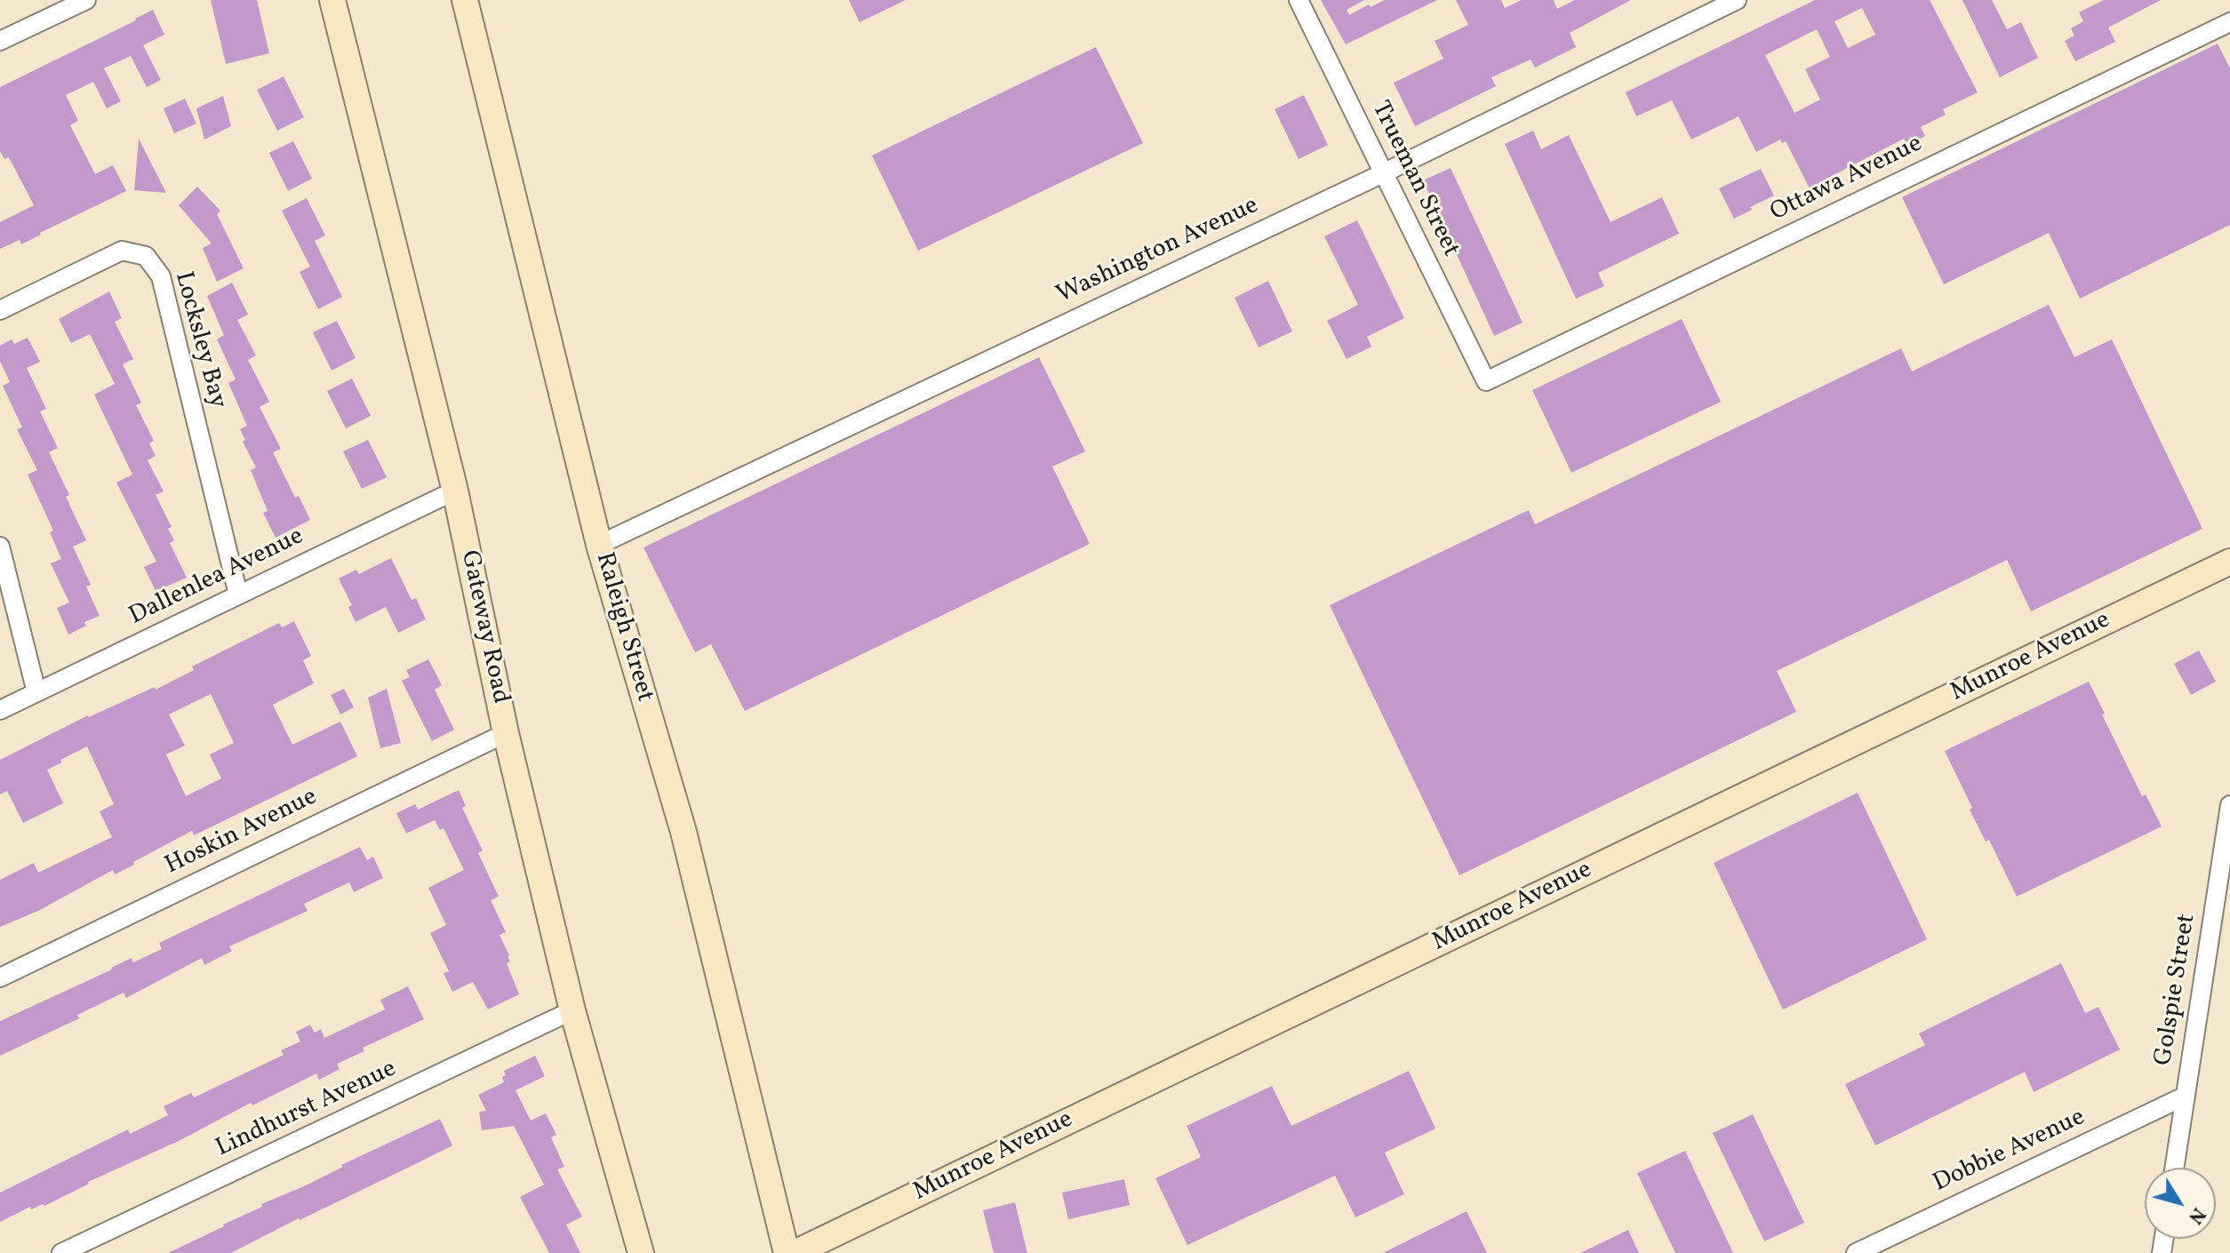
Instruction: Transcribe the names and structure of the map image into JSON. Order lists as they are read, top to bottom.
{
  "streets": {
    "street": [
      "Trueman Street",
      "Ottawa Avenue",
      "Washington Avenue",
      "Locksley Bay",
      "Dallenlea Avenue",
      "Gateway Road",
      "Raleigh Street",
      "Munroe Avenue",
      "Hoskin Avenue",
      "Golspie Street",
      "Lindhurst Avenue",
      "Dobbie Avenue"
    ]
  },
  "crossings": [
    ["Trueman Street", "Ottawa Avenue"],
    ["Trueman Street", "Washington Avenue"],
    ["Washington Avenue", "Raleigh Street"],
    ["Locksley Bay", "Dallenlea Avenue"],
    ["Dallenlea Avenue", "Gateway Road"],
    ["Gateway Road", "Hoskin Avenue"],
    ["Gateway Road", "Lindhurst Avenue"],
    ["Golspie Street", "Dobbie Avenue"]
  ],
  "north": "bottom right"
}
